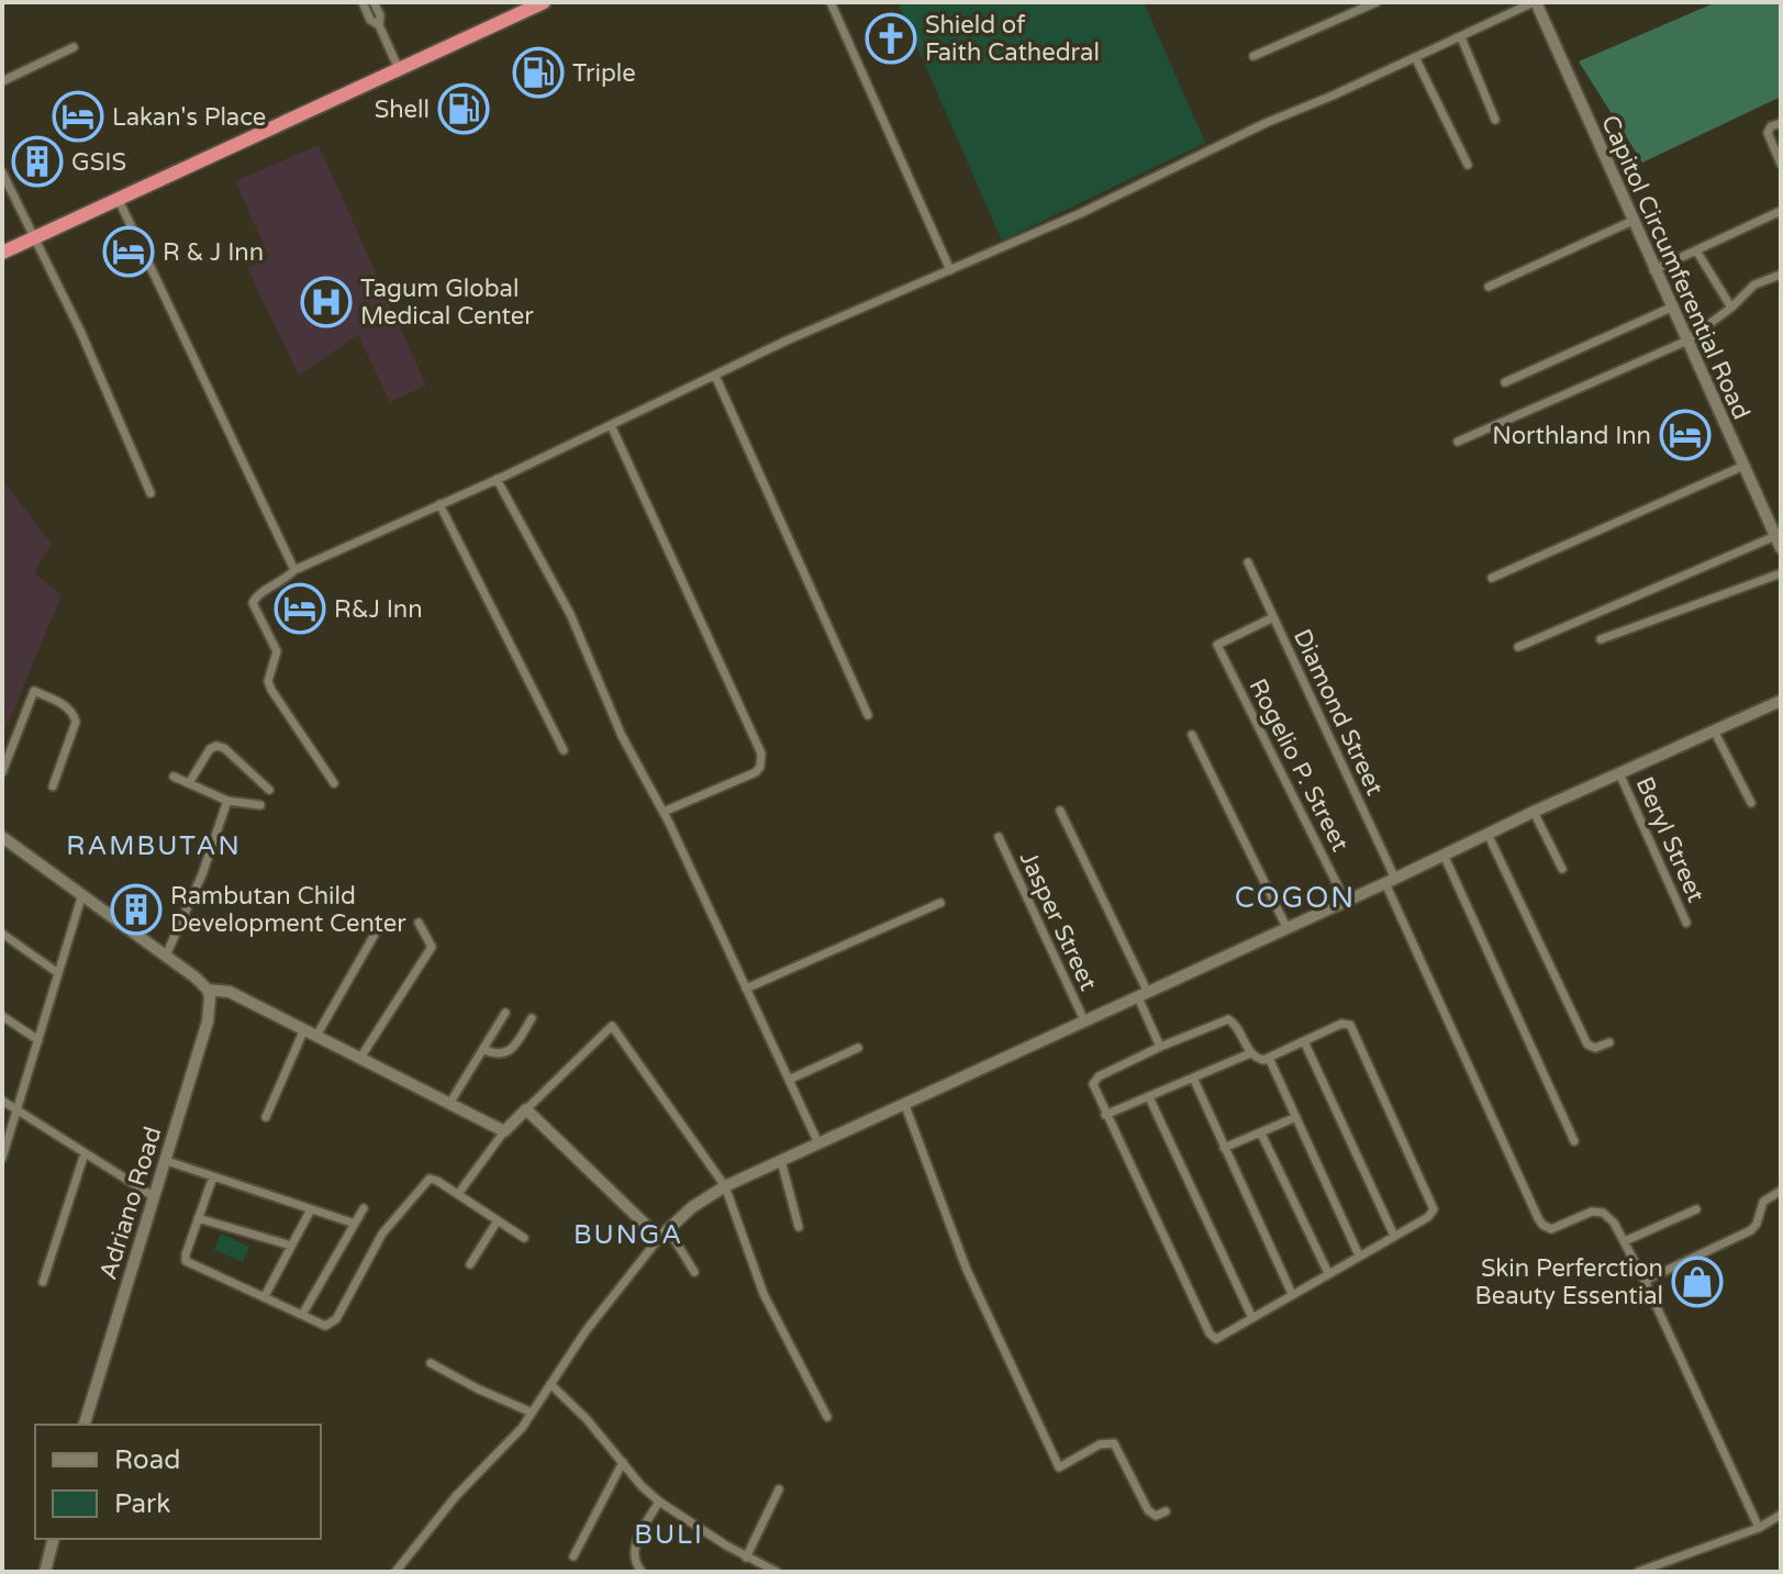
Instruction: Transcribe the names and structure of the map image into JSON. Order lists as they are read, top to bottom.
{
  "streets": {
    "street": [
      "Capitol Circumferential Road",
      "Diamond Street",
      "Rogelio P. Street",
      "Beryl Street",
      "Jasper Street",
      "Adriano Road"
    ]
  },
  "crossings": [
    ["Diamond Street", "Rogelio P. Street"]
  ],
  "districts": [
    "RAMBUTAN",
    "COGON",
    "BUNGA",
    "BULI"
  ],
  "places": {
    "church": ["Shield of Faith Cathedral"],
    "fuel station": ["Triple", "Shell"],
    "hotel": [
      "Lakan's Place",
      "R & J Inn",
      "Northland Inn",
      "R&J Inn"
    ],
    "building": ["GSIS", "Rambutan Child Development Center"],
    "hospital": ["Tagum Global Medical Center"],
    "shop": ["Skin Perferction Beauty Essential"]
  },
  "legend": ["Road", "Park"]
}
